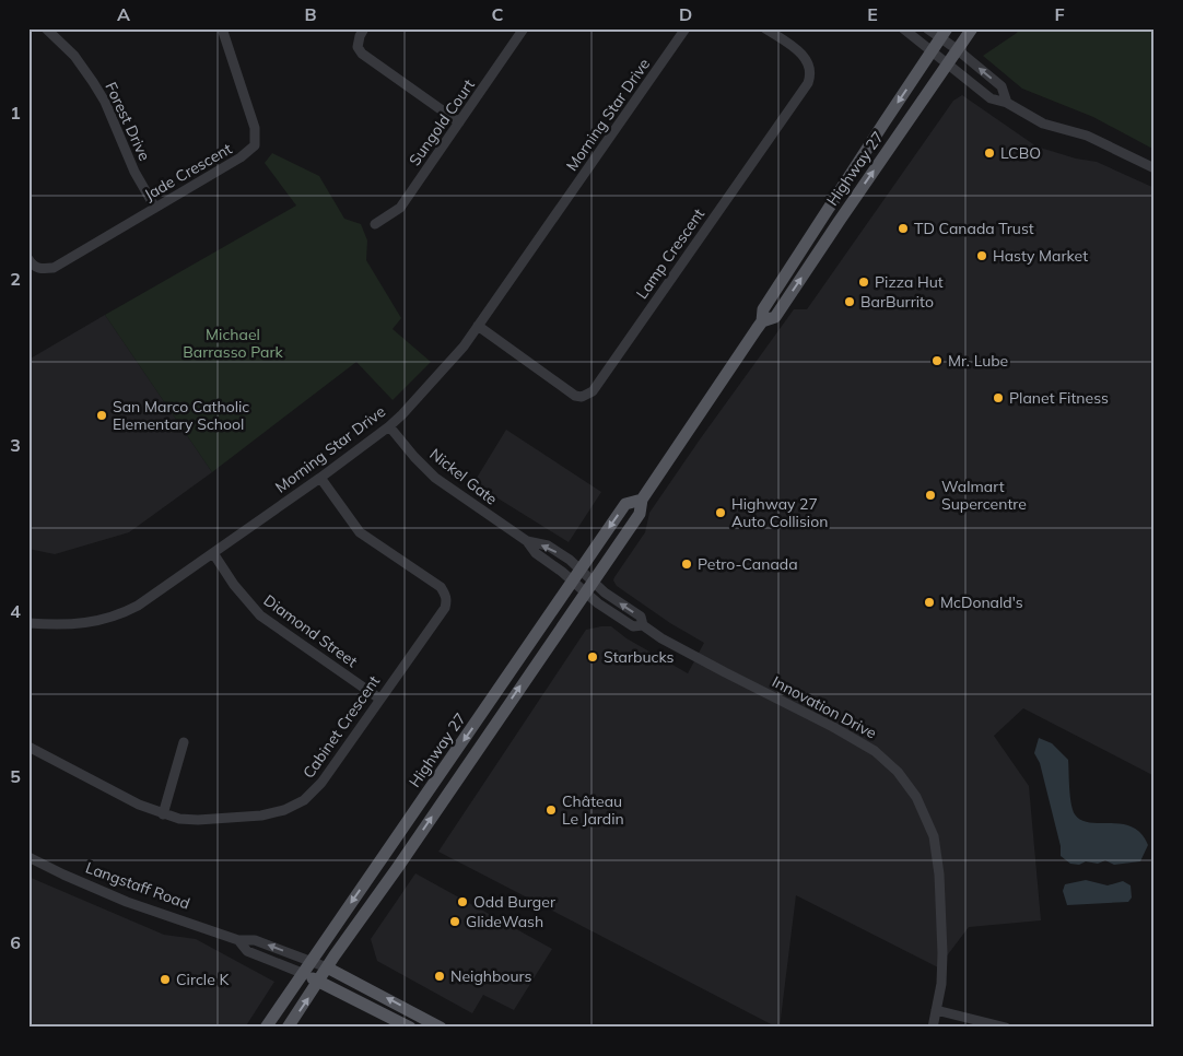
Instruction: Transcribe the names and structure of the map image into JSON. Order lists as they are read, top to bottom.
{
  "streets": {
    "main road": ["Highway 27", "Langstaff Road"],
    "street": [
      "Morning Star Drive",
      "Forest Drive",
      "Sungold Court",
      "Jade Crescent",
      "Lamp Crescent",
      "Nickel Gate",
      "Diamond Street",
      "Innovation Drive",
      "Cabinet Crescent"
    ]
  },
  "crossings": [
    ["Morning Star Drive", "Lamp Crescent"],
    ["Morning Star Drive", "Nickel Gate"],
    ["Morning Star Drive", "Diamond Street"],
    ["Morning Star Drive", "Cabinet Crescent"],
    ["Forest Drive", "Jade Crescent"],
    ["Highway 27", "Nickel Gate"],
    ["Highway 27", "Innovation Drive"],
    ["Highway 27", "Langstaff Road"],
    ["Nickel Gate", "Innovation Drive"],
    ["Diamond Street", "Cabinet Crescent"]
  ],
  "parks": ["Michael Barrasso Park"],
  "places": [
    "LCBO",
    "TD Canada Trust",
    "Hasty Market",
    "Pizza Hut",
    "BarBurrito",
    "Mr. Lube",
    "Planet Fitness",
    "San Marco Catholic Elementary School",
    "Walmart Supercentre",
    "Highway 27 Auto Collision",
    "Petro-Canada",
    "McDonald's",
    "Starbucks",
    "Château Le Jardin",
    "Odd Burger",
    "GlideWash",
    "Neighbours",
    "Circle K"
  ],
  "grid": {
    "columns": [
      "A",
      "B",
      "C",
      "D",
      "E",
      "F"
    ],
    "rows": [
      "1",
      "2",
      "3",
      "4",
      "5",
      "6"
    ]
  }
}
